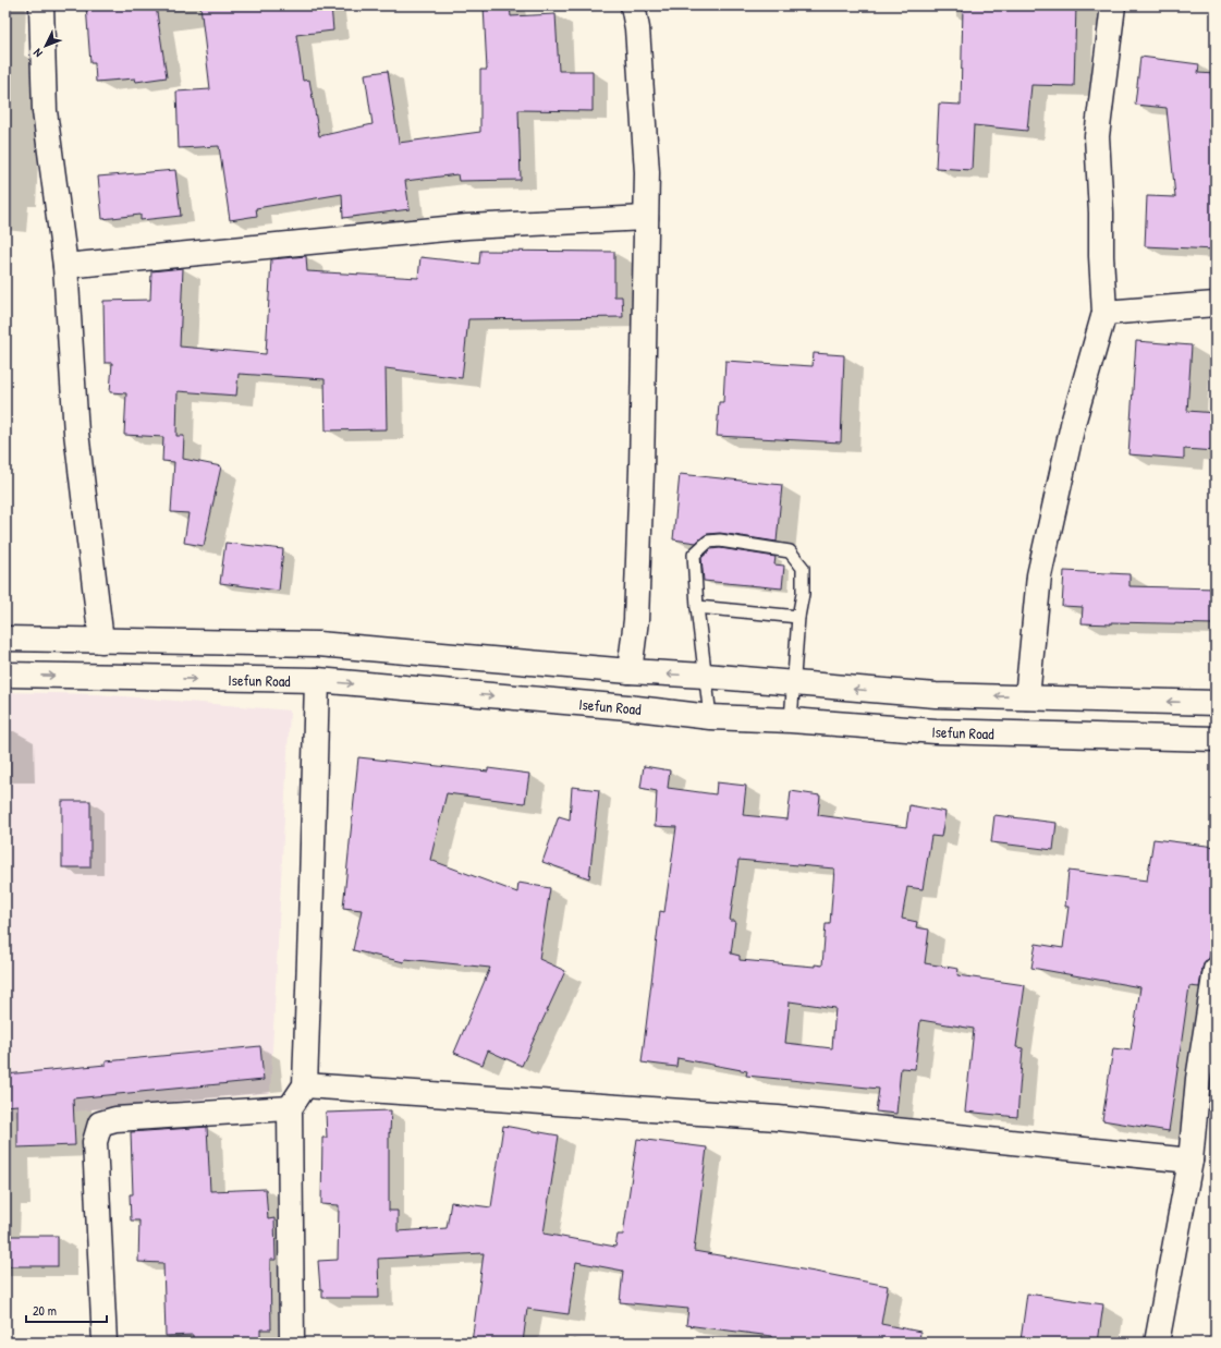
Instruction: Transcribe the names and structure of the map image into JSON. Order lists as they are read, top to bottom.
{
  "streets": {
    "street": ["Isefun Road"]
  },
  "scale_bar": "20 m",
  "north": "bottom left"
}
